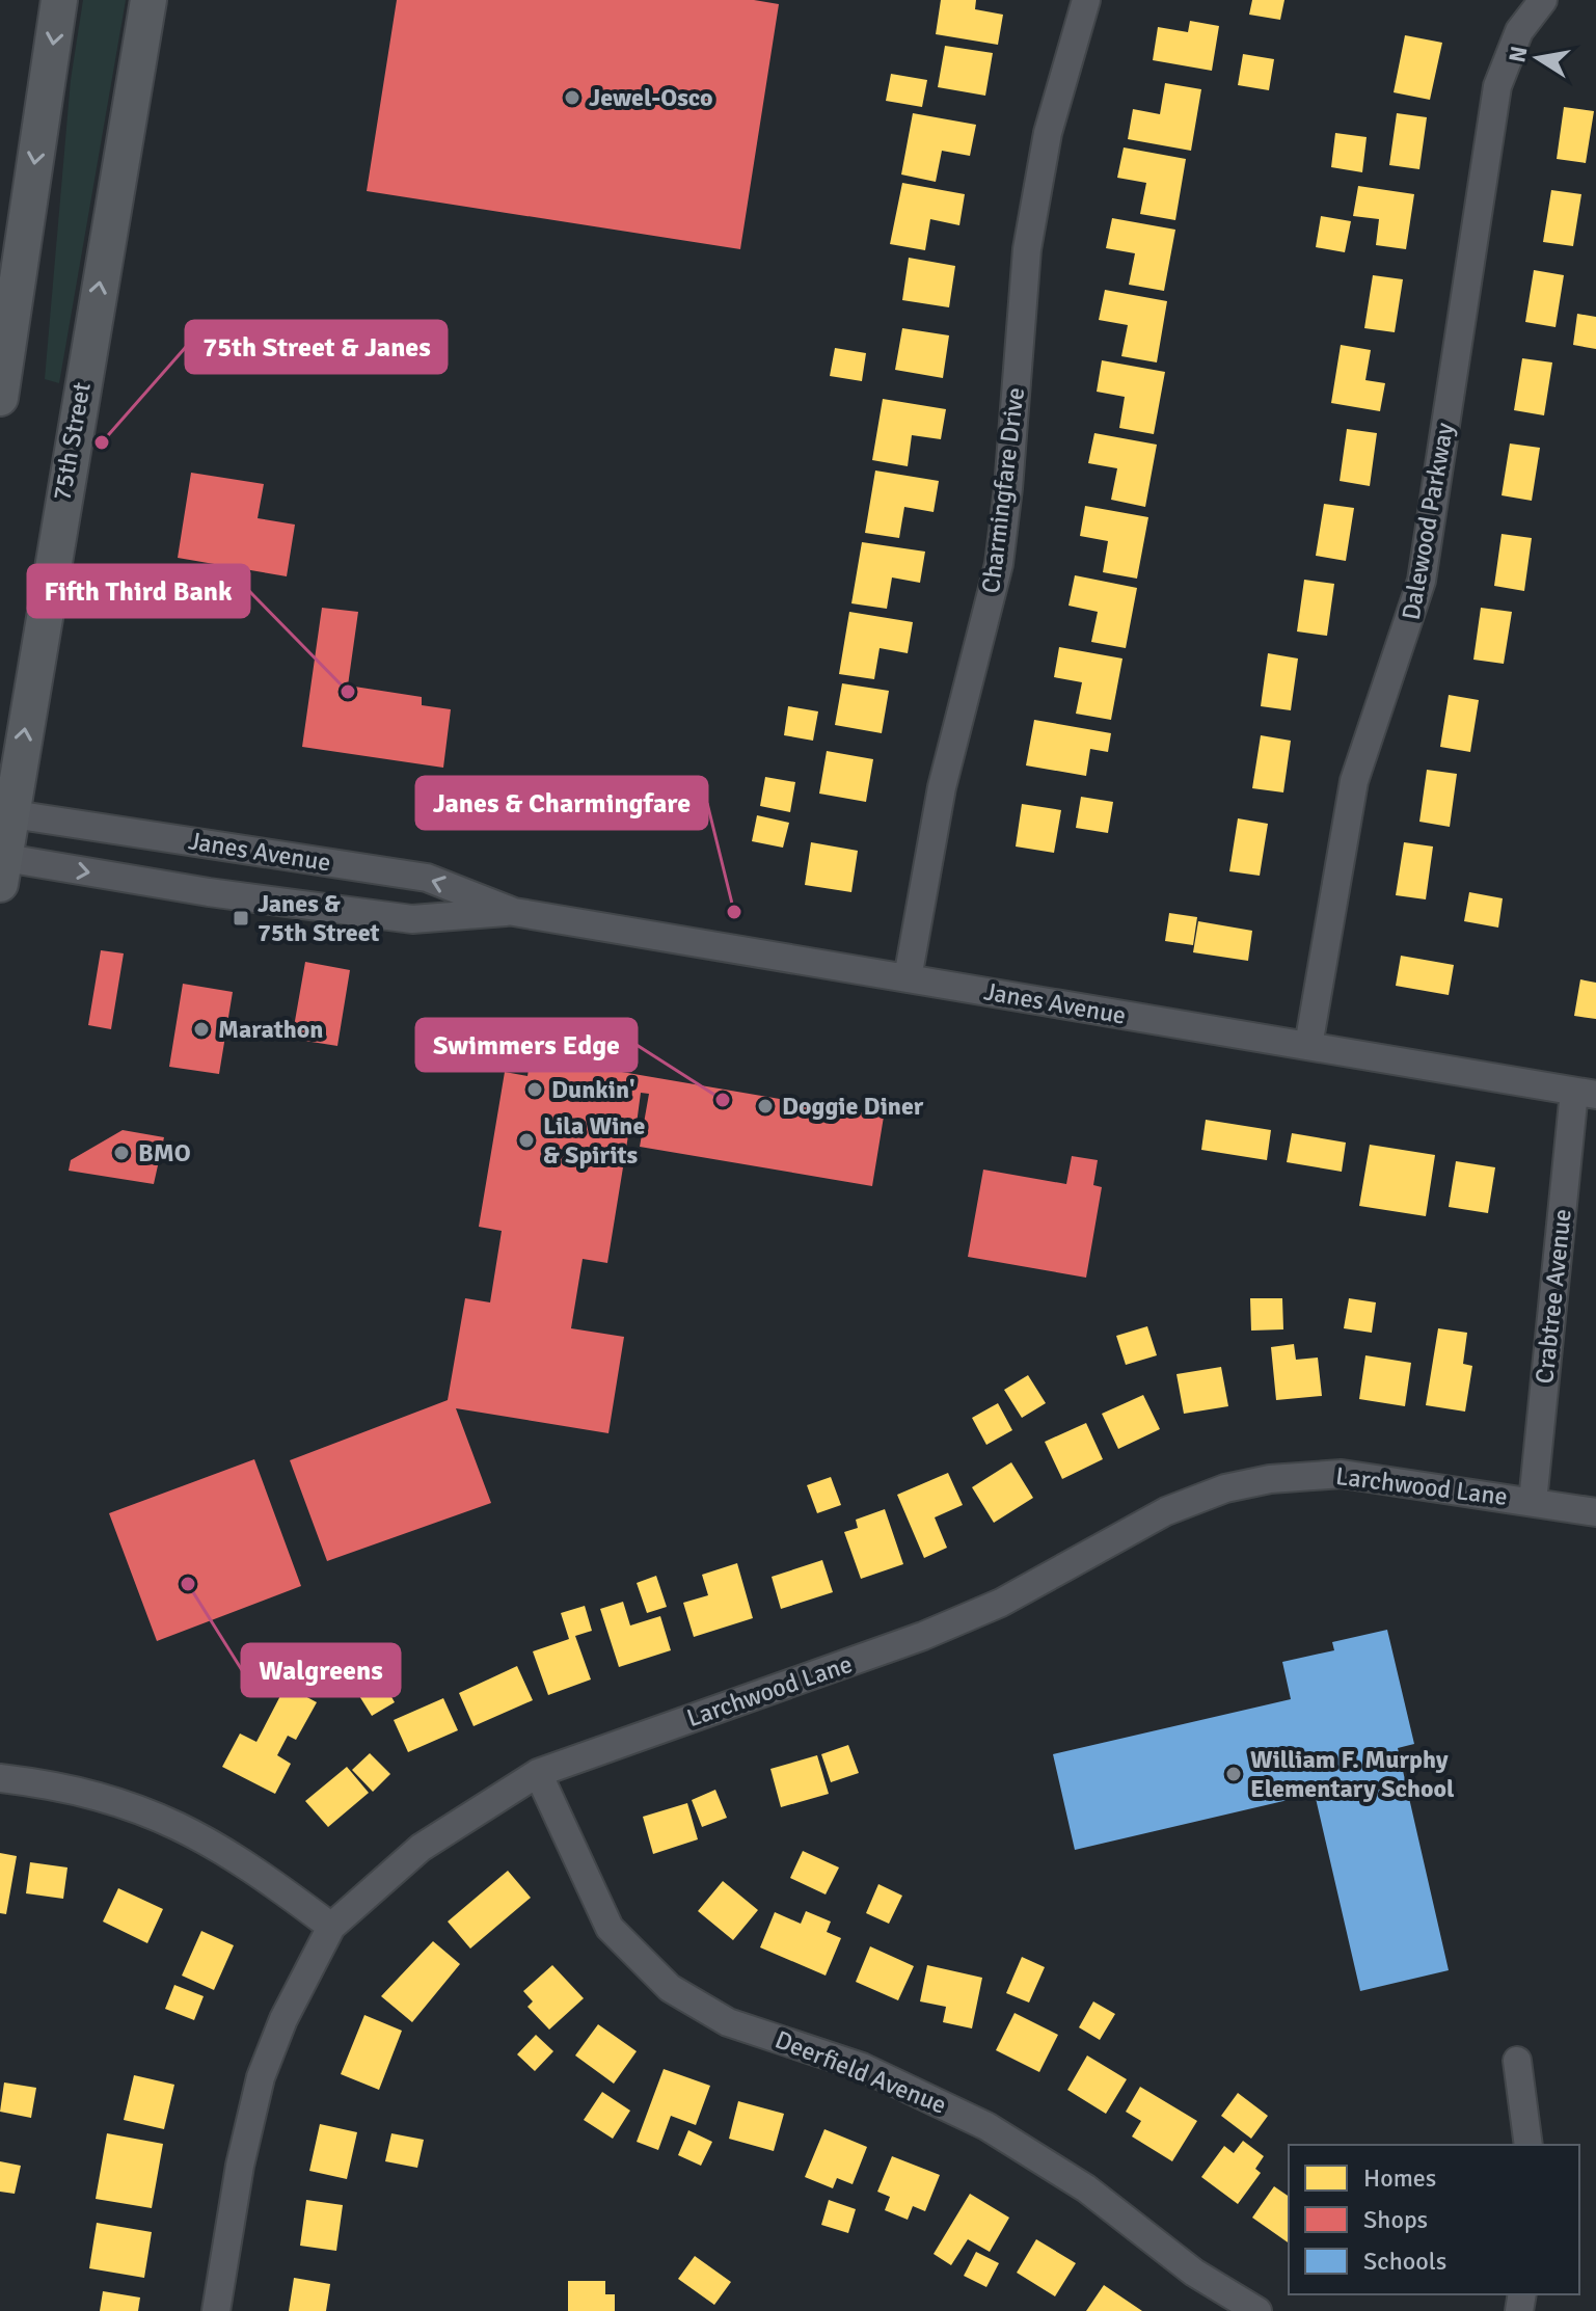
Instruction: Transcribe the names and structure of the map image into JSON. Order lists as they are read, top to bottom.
{
  "streets": {
    "main road": ["75th Street"],
    "street": [
      "Charmingfare Drive",
      "Dalewood Parkway",
      "Janes Avenue",
      "Crabtree Avenue",
      "Larchwood Lane",
      "Deerfield Avenue"
    ]
  },
  "crossings": [
    ["75th Street", "Janes Avenue"],
    ["Charmingfare Drive", "Janes Avenue"],
    ["Dalewood Parkway", "Janes Avenue"],
    ["Janes Avenue", "Crabtree Avenue"],
    ["Crabtree Avenue", "Larchwood Lane"],
    ["Larchwood Lane", "Deerfield Avenue"]
  ],
  "places": {
    "other": [
      "Jewel-Osco",
      "75th Street & Janes",
      "Fifth Third Bank",
      "Janes & Charmingfare",
      "Marathon",
      "Dunkin'",
      "Swimmers Edge",
      "Doggie Diner",
      "Lila Wine & Spirits",
      "BMO",
      "Walgreens",
      "William F. Murphy Elementary School"
    ],
    "transit": ["Janes & 75th Street"]
  },
  "legend": ["Homes", "Shops", "Schools"],
  "north": "left"
}
